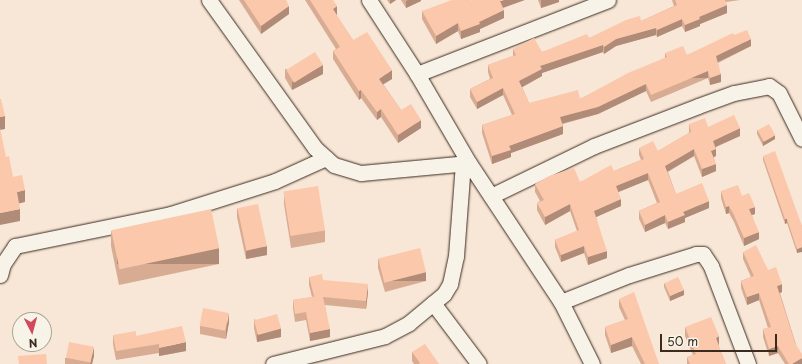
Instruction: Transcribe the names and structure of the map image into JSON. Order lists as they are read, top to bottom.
{
  "scale_bar": "50 m",
  "north": "bottom"
}
